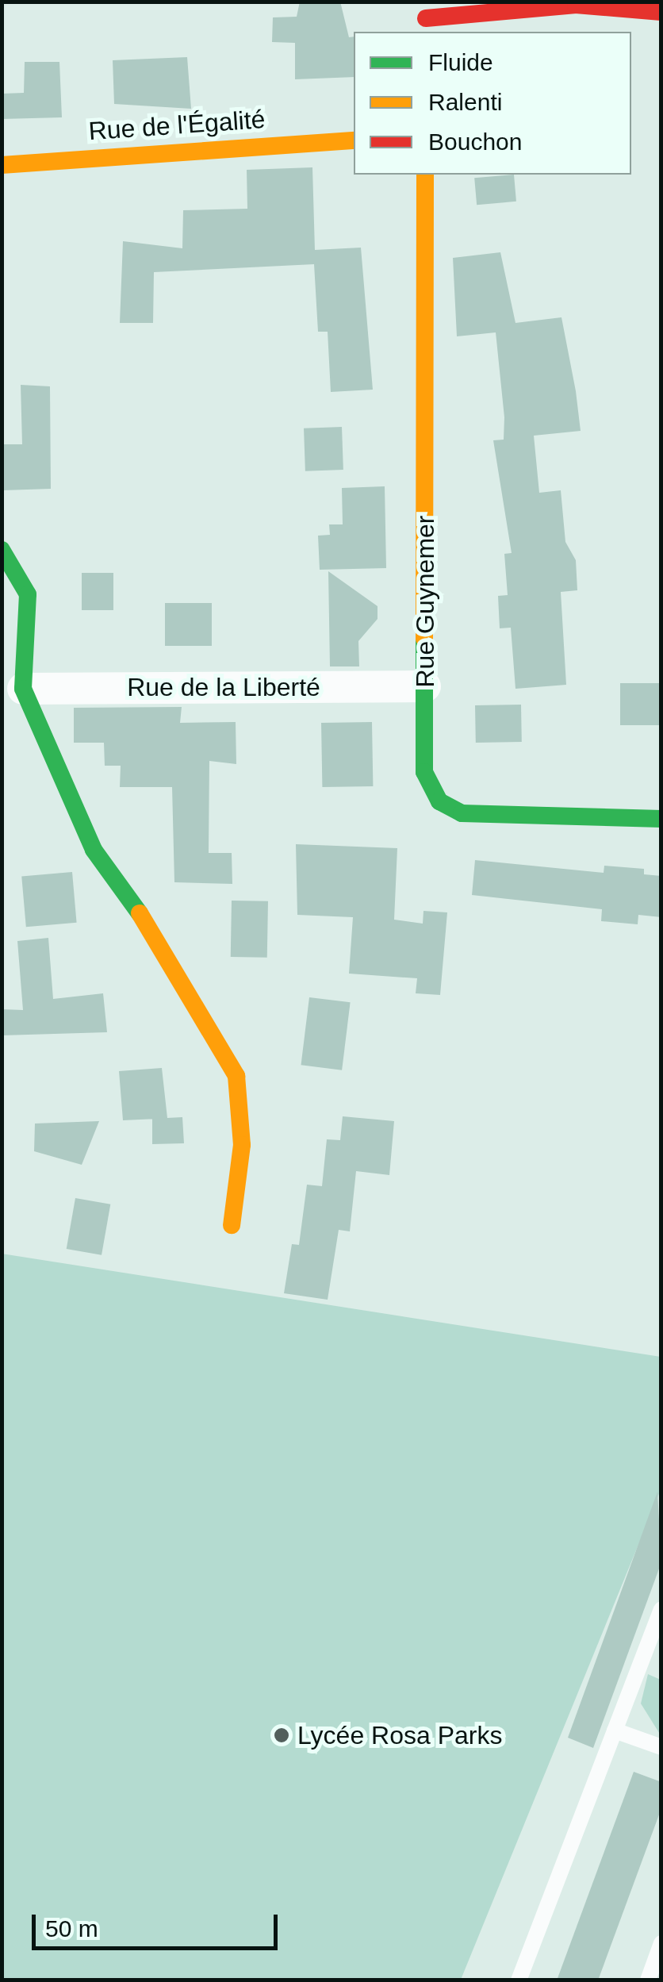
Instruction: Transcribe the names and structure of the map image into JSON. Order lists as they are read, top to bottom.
{
  "streets": {
    "street": ["Rue de l'Égalité", "Rue Guynemer", "Rue de la Liberté"]
  },
  "crossings": [
    ["Rue Guynemer", "Rue de la Liberté"]
  ],
  "places": ["Lycée Rosa Parks"],
  "legend": ["Fluide", "Ralenti", "Bouchon"],
  "scale_bar": "50 m"
}
